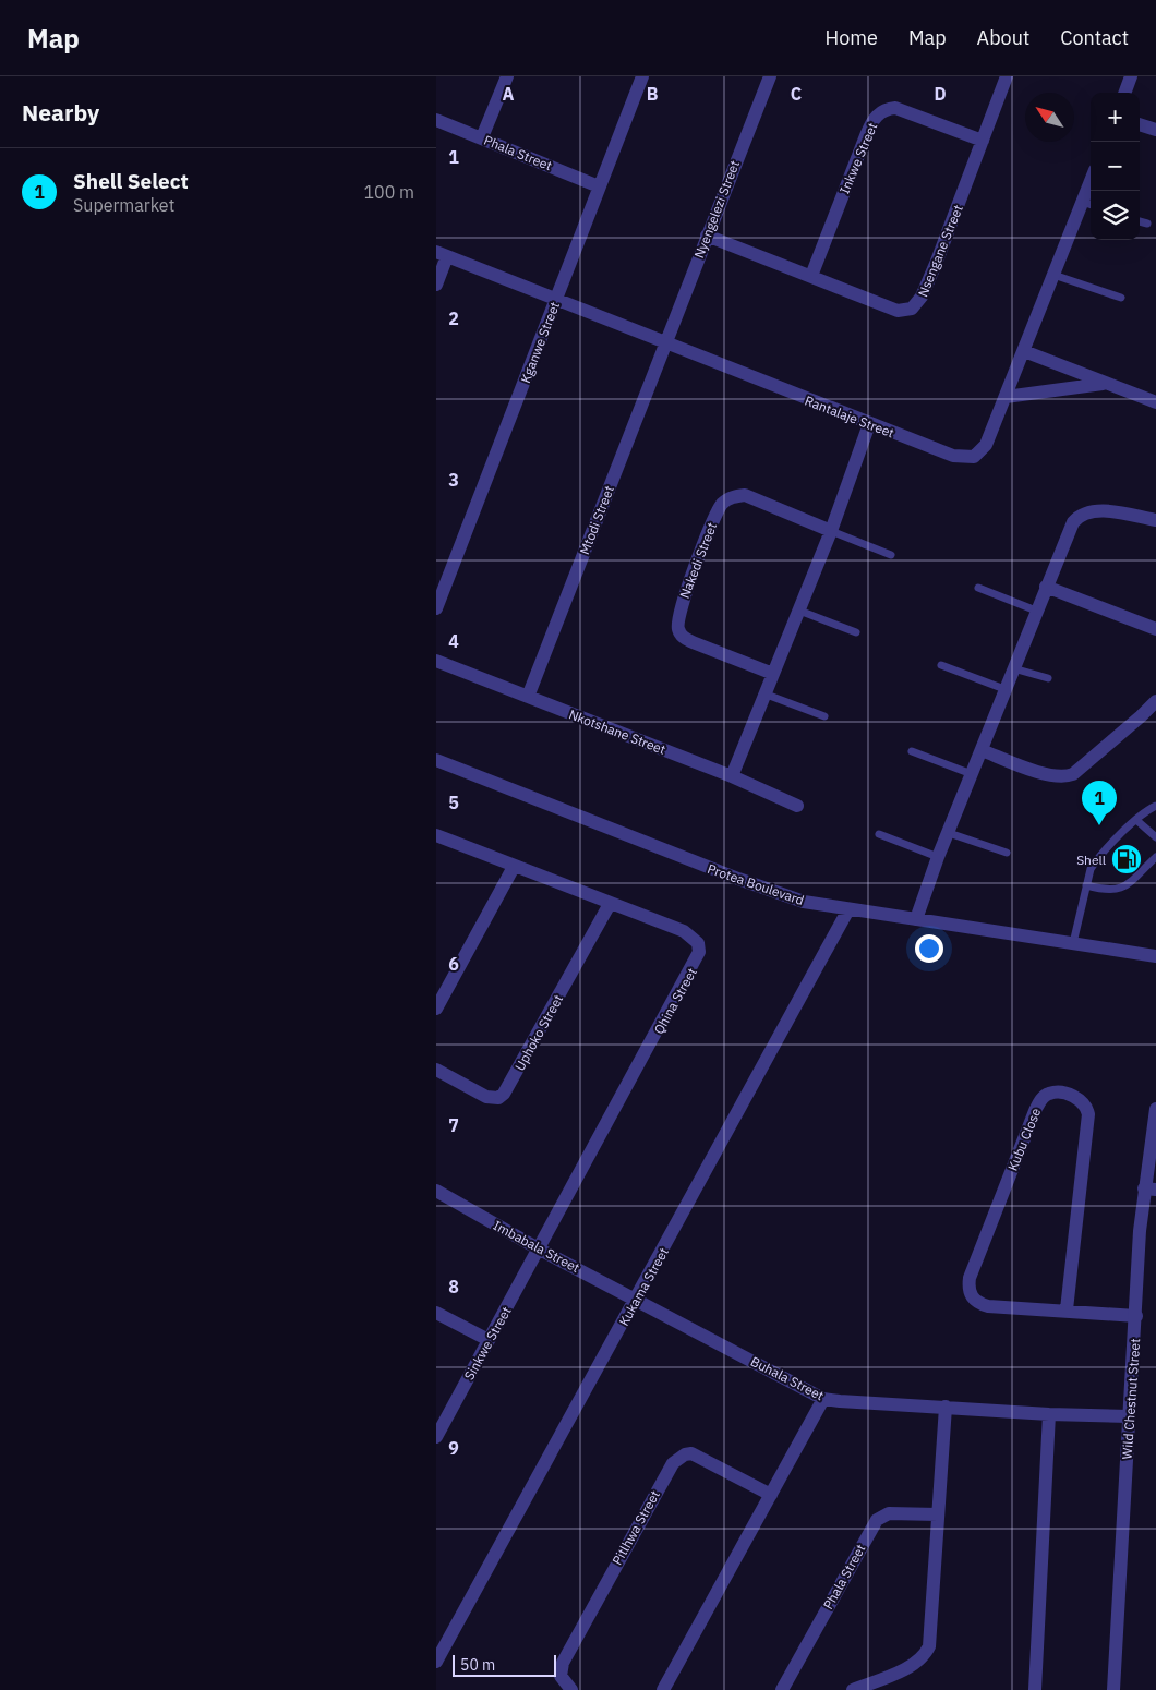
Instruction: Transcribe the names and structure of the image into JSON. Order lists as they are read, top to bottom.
{
  "streets": {
    "street": [
      "Phala Street",
      "Inkwe Street",
      "Nyengelezi Street",
      "Nsengane Street",
      "Kganwe Street",
      "Rantalaje Street",
      "Mtodi Street",
      "Nakedi Street",
      "Nkotshane Street",
      "Protea Boulevard",
      "Qhina Street",
      "Uphoko Street",
      "Kubu Close",
      "Imbabala Street",
      "Kukama Street",
      "Sinkwe Street",
      "Buhala Street",
      "Wild Chestnut Street",
      "Pitlhwa Street"
    ]
  },
  "crossings": [
    ["Phala Street", "Kganwe Street"],
    ["Inkwe Street", "Nsengane Street"],
    ["Nyengelezi Street", "Nsengane Street"],
    ["Nyengelezi Street", "Rantalaje Street"],
    ["Nyengelezi Street", "Mtodi Street"],
    ["Kganwe Street", "Rantalaje Street"],
    ["Rantalaje Street", "Mtodi Street"],
    ["Mtodi Street", "Nkotshane Street"],
    ["Protea Boulevard", "Kukama Street"],
    ["Qhina Street", "Uphoko Street"],
    ["Qhina Street", "Imbabala Street"],
    ["Qhina Street", "Sinkwe Street"],
    ["Kubu Close", "Wild Chestnut Street"],
    ["Imbabala Street", "Kukama Street"],
    ["Imbabala Street", "Sinkwe Street"],
    ["Imbabala Street", "Buhala Street"],
    ["Kukama Street", "Buhala Street"],
    ["Buhala Street", "Wild Chestnut Street"]
  ],
  "places": {
    "fuel station": ["Shell"]
  },
  "scale_bar": "50 m",
  "north": "top left",
  "page": {
    "header": "Map",
    "nav": [
      "Home",
      "Map",
      "About",
      "Contact"
    ],
    "heading": "Nearby",
    "map_buttons": ["+", "−"],
    "list": [
      {
        "mark": "1",
        "name": "Shell Select",
        "note": "Supermarket",
        "value": "100 m"
      }
    ],
    "pins": "1",
    "scale": "50 m"
  },
  "grid": {
    "columns": [
      "A",
      "B",
      "C",
      "D"
    ],
    "rows": [
      "1",
      "2",
      "3",
      "4",
      "5",
      "6",
      "7",
      "8",
      "9"
    ]
  }
}
